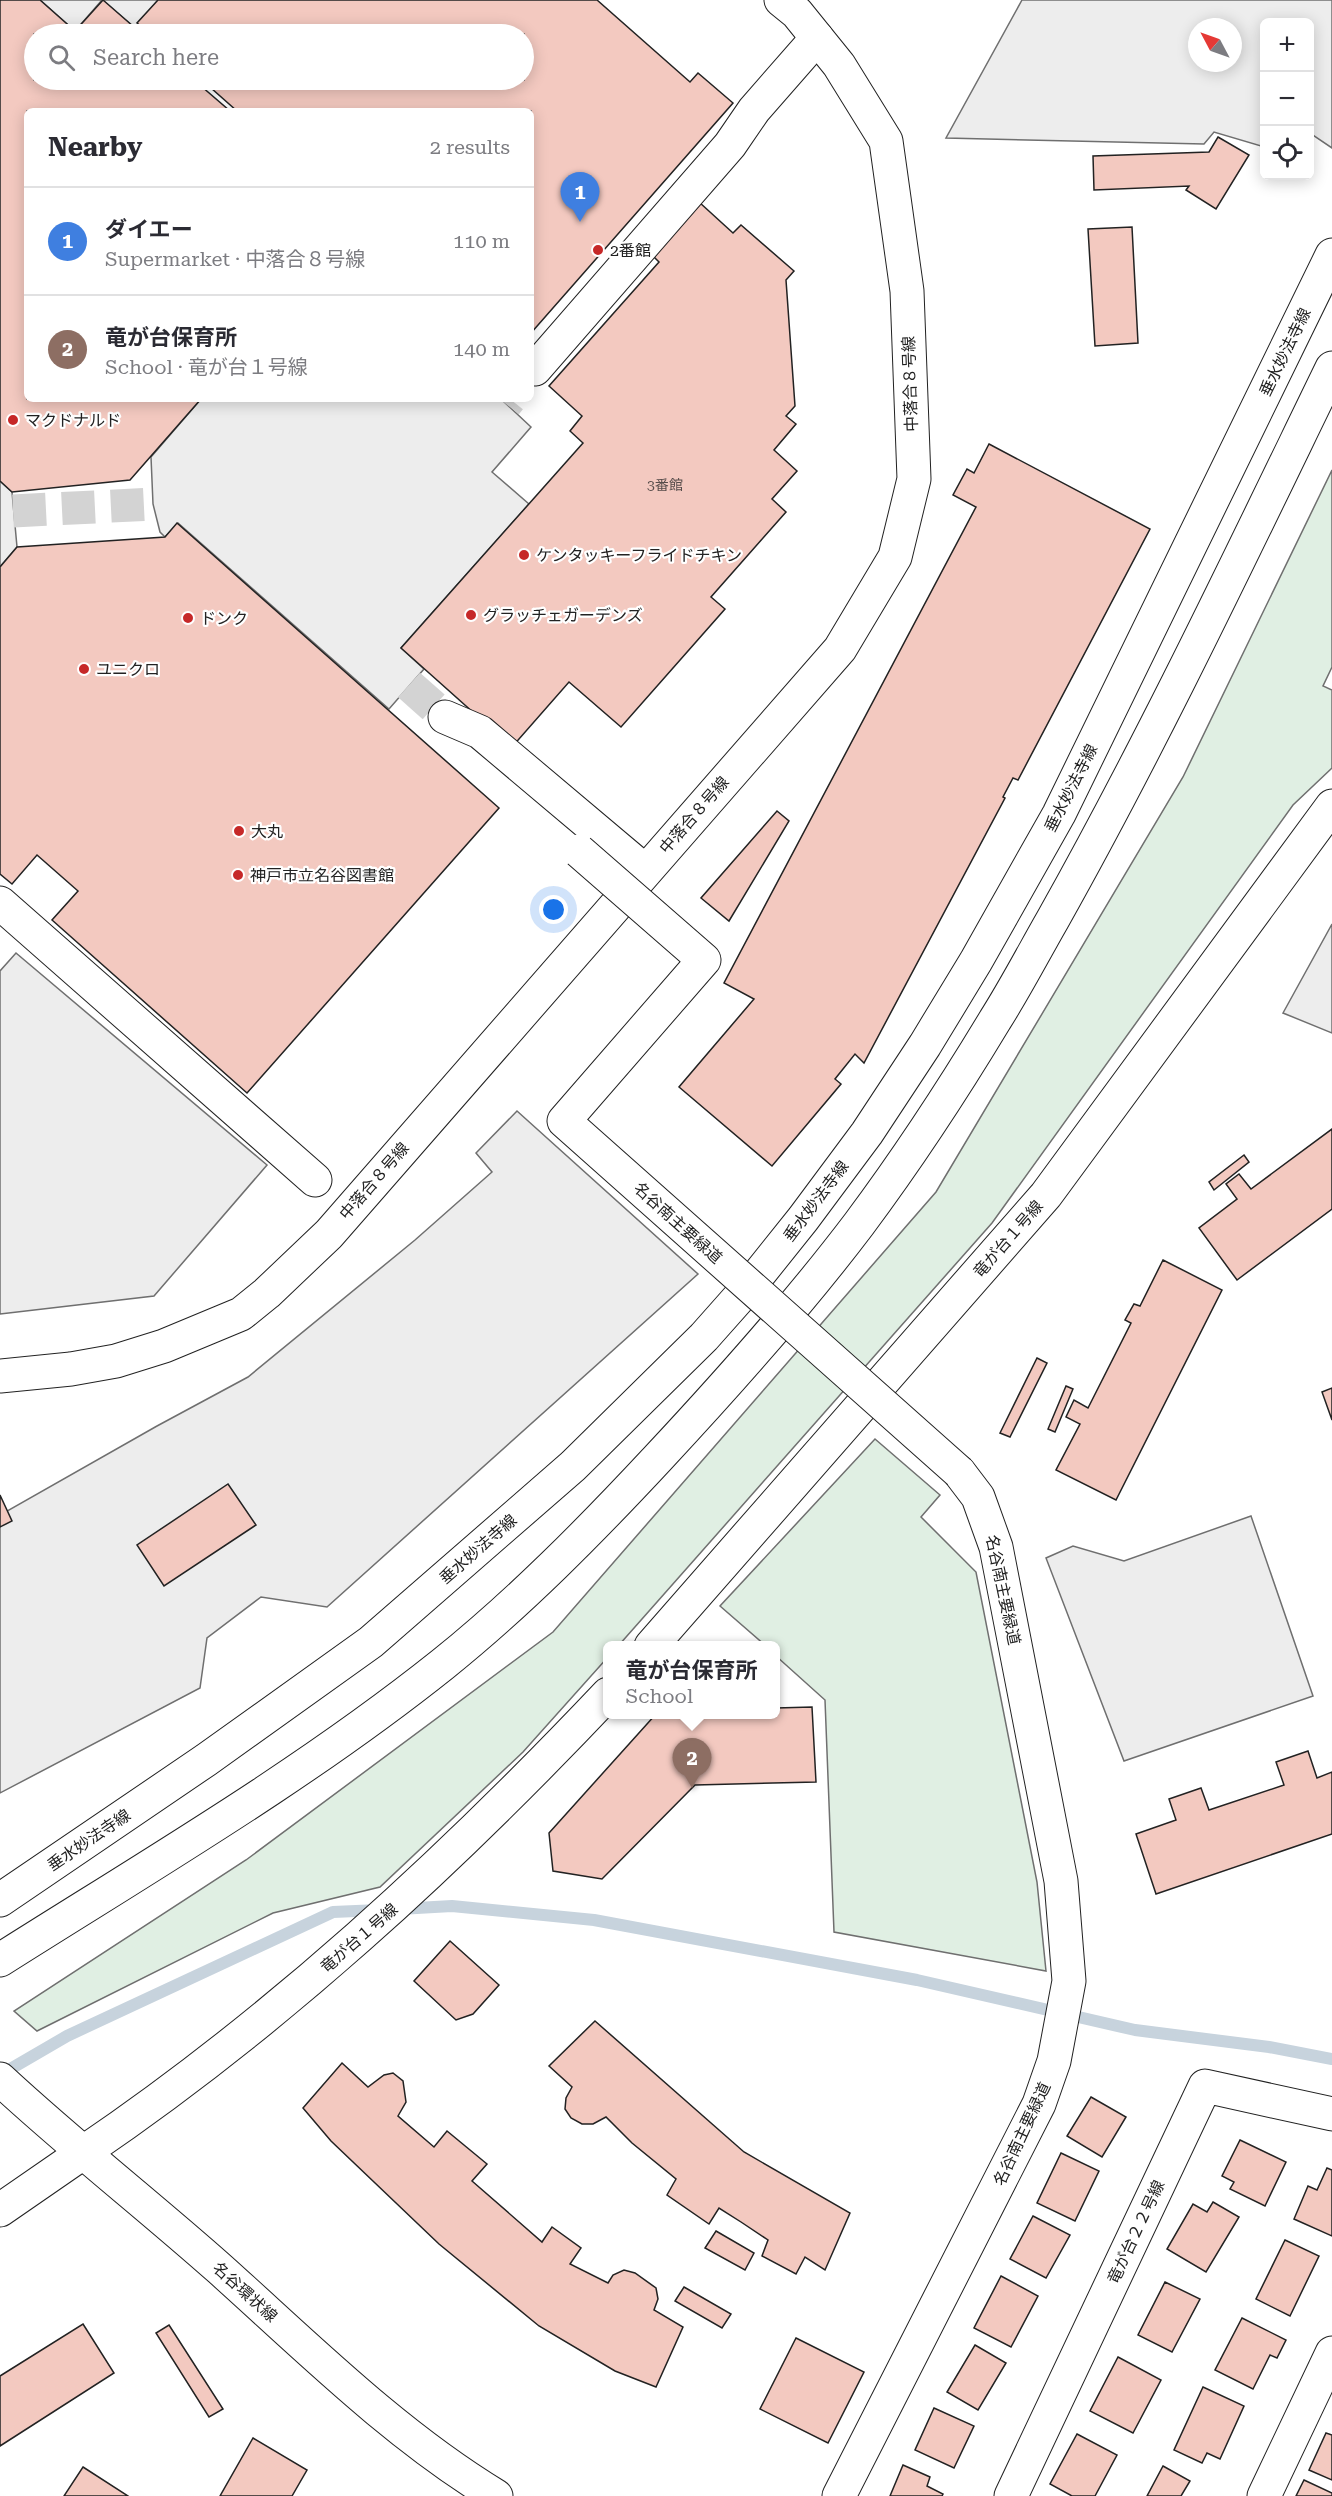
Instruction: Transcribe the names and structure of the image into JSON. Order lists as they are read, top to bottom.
{
  "streets": {
    "street": [
      "垂水妙法寺線",
      "中落合８号線",
      "名谷南主要緑道",
      "竜が台１号線",
      "竜が台２２号線",
      "名谷環状線"
    ]
  },
  "crossings": [
    ["竜が台１号線", "名谷環状線"]
  ],
  "places": [
    "2番館",
    "マクドナルド",
    "ケンタッキーフライドチキン",
    "グラッチェガーデンズ",
    "ドンク",
    "ユニクロ",
    "大丸",
    "神戸市立名谷図書館"
  ],
  "house_numbers": ["3番館"],
  "north": "top left",
  "page": {
    "map_buttons": ["+", "−"],
    "search": "Search here",
    "heading": ["Nearby", "2 results"],
    "pins": ["1", "2"],
    "list": [
      {
        "mark": "1",
        "name": "ダイエー",
        "note": "Supermarket · 中落合８号線",
        "value": "110 m"
      },
      {
        "mark": "2",
        "name": "竜が台保育所",
        "note": "School · 竜が台１号線",
        "value": "140 m"
      }
    ],
    "popup": ["竜が台保育所", "School"]
  }
}
